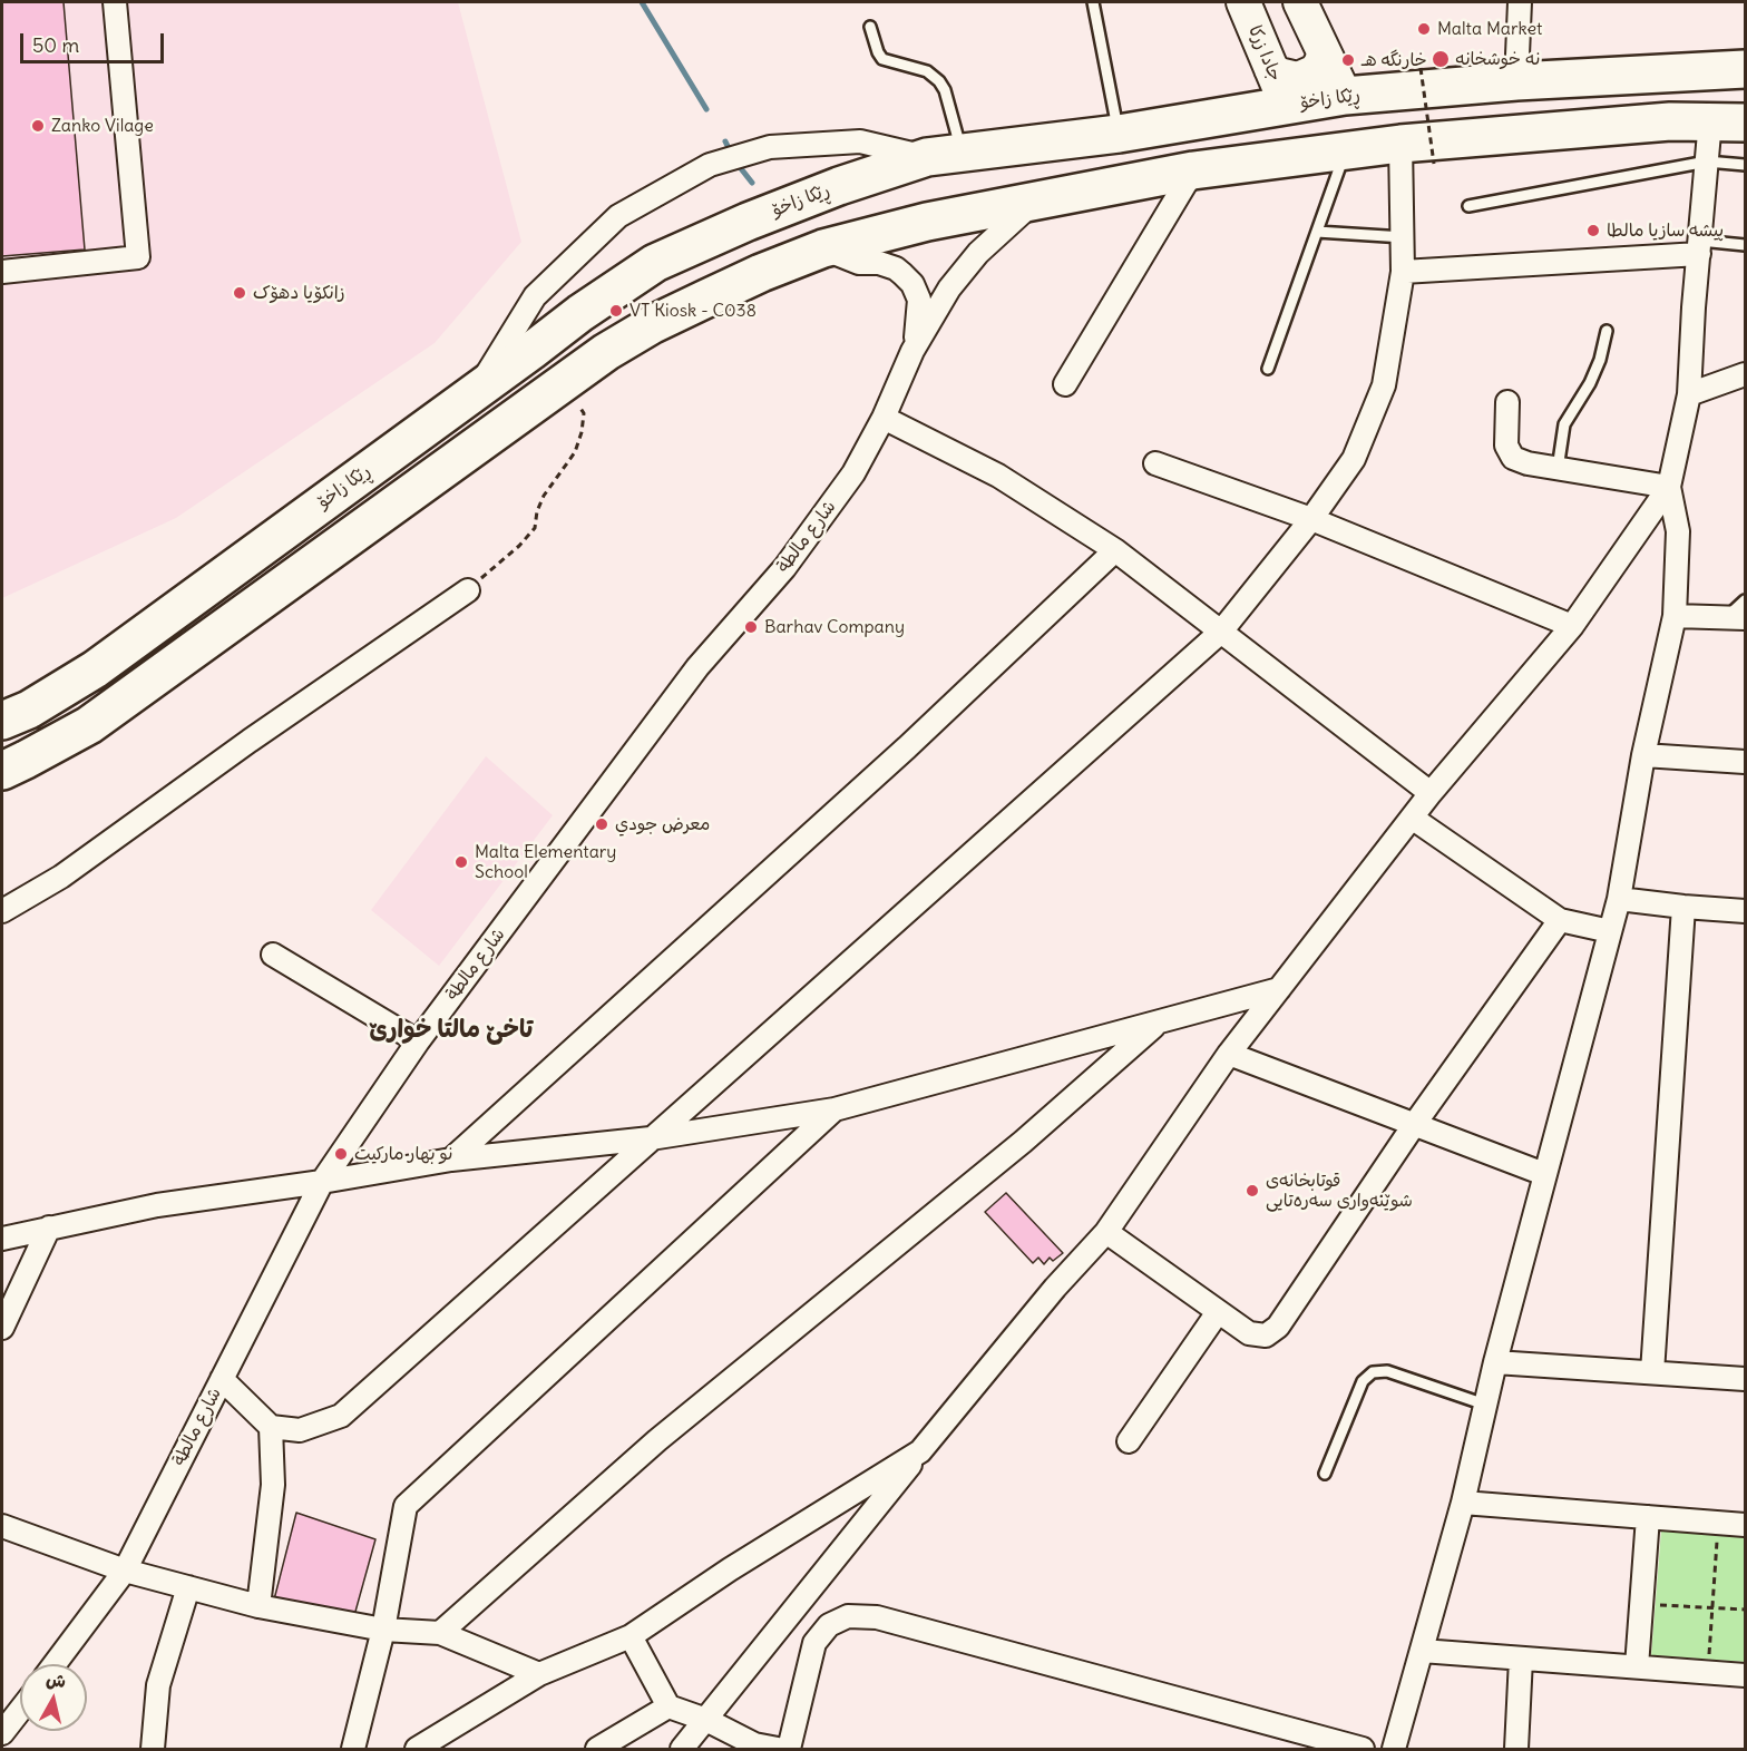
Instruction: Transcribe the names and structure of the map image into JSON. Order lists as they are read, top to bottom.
{
  "streets": {
    "highway": ["ڕێکا زاخۆ"],
    "main road": ["جادا زرکا"],
    "street": ["شارع مالطة"]
  },
  "crossings": [
    ["جادا زرکا", "ڕێکا زاخۆ"]
  ],
  "districts": ["تاخێ مالتا خوارێ"],
  "places": [
    "Malta Market",
    "نه خوشخانه",
    "خارنگه هـ",
    "Zanko Vilage",
    "پيشه سازيا مالطا",
    "زانکۆیا دهۆک",
    "VT Kiosk - C038",
    "Barhav Company",
    "معرض جودي",
    "Malta Elementary School",
    "نو بهار ماركيت",
    "قوتابخانەی شوێنەواری سەرەتایی"
  ],
  "scale_bar": "50 m",
  "north": "top"
}
